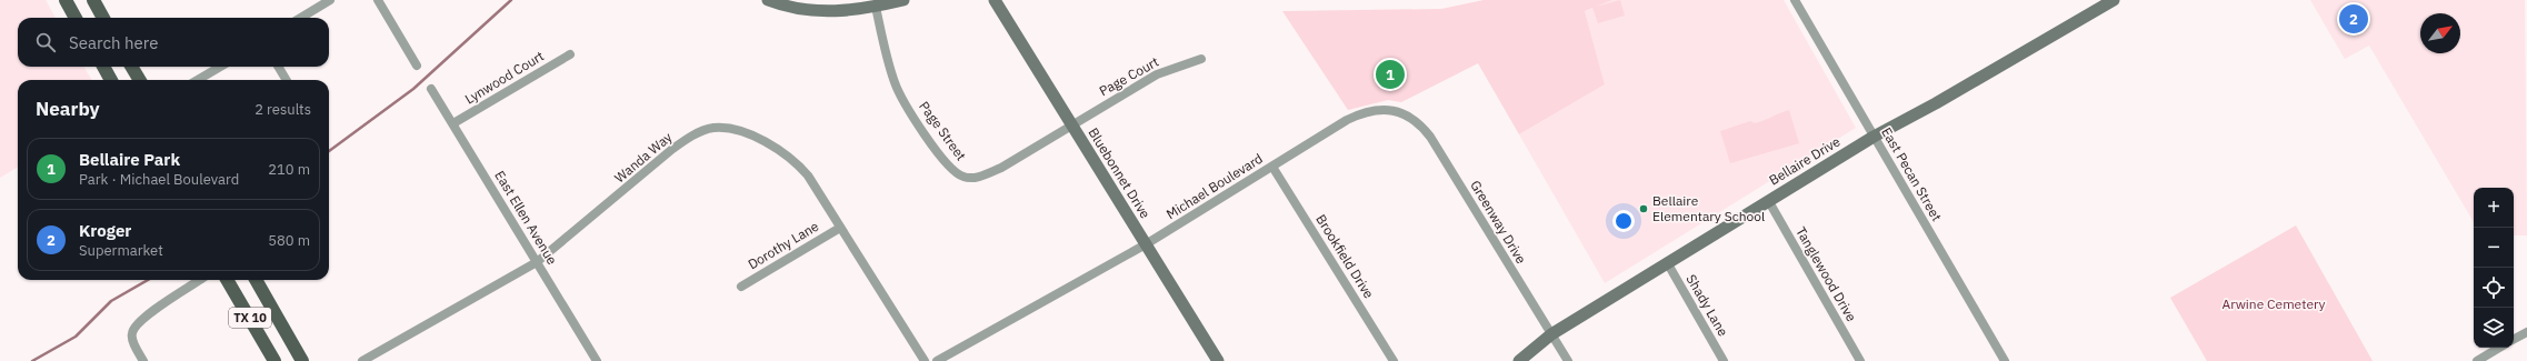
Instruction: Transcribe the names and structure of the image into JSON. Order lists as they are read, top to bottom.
{
  "streets": {
    "main road": ["TX 10"],
    "street": [
      "Page Court",
      "Lynwood Court",
      "Page Street",
      "Wanda Way",
      "Bellaire Drive",
      "Bluebonnet Drive",
      "East Pecan Street",
      "Michael Boulevard",
      "East Ellen Avenue",
      "Greenway Drive",
      "Dorothy Lane",
      "Brookfield Drive",
      "Tanglewood Drive",
      "Shady Lane"
    ]
  },
  "crossings": [
    ["Page Court", "Page Street"],
    ["Page Court", "Bluebonnet Drive"],
    ["Lynwood Court", "East Ellen Avenue"],
    ["Page Street", "Bluebonnet Drive"],
    ["Wanda Way", "East Ellen Avenue"],
    ["Wanda Way", "Dorothy Lane"],
    ["Bellaire Drive", "East Pecan Street"],
    ["Bellaire Drive", "Greenway Drive"],
    ["Bellaire Drive", "Tanglewood Drive"],
    ["Bellaire Drive", "Shady Lane"],
    ["Bluebonnet Drive", "Michael Boulevard"],
    ["Michael Boulevard", "Greenway Drive"],
    ["Michael Boulevard", "Brookfield Drive"]
  ],
  "parks": ["Arwine Cemetery"],
  "places": ["Bellaire Elementary School"],
  "north": "top right",
  "page": {
    "pins": ["2", "1"],
    "search": "Search here",
    "heading": ["Nearby", "2 results"],
    "list": [
      {
        "mark": "1",
        "name": "Bellaire Park",
        "note": "Park · Michael Boulevard",
        "value": "210 m"
      },
      {
        "mark": "2",
        "name": "Kroger",
        "note": "Supermarket",
        "value": "580 m"
      }
    ],
    "map_buttons": ["+", "−"]
  }
}
